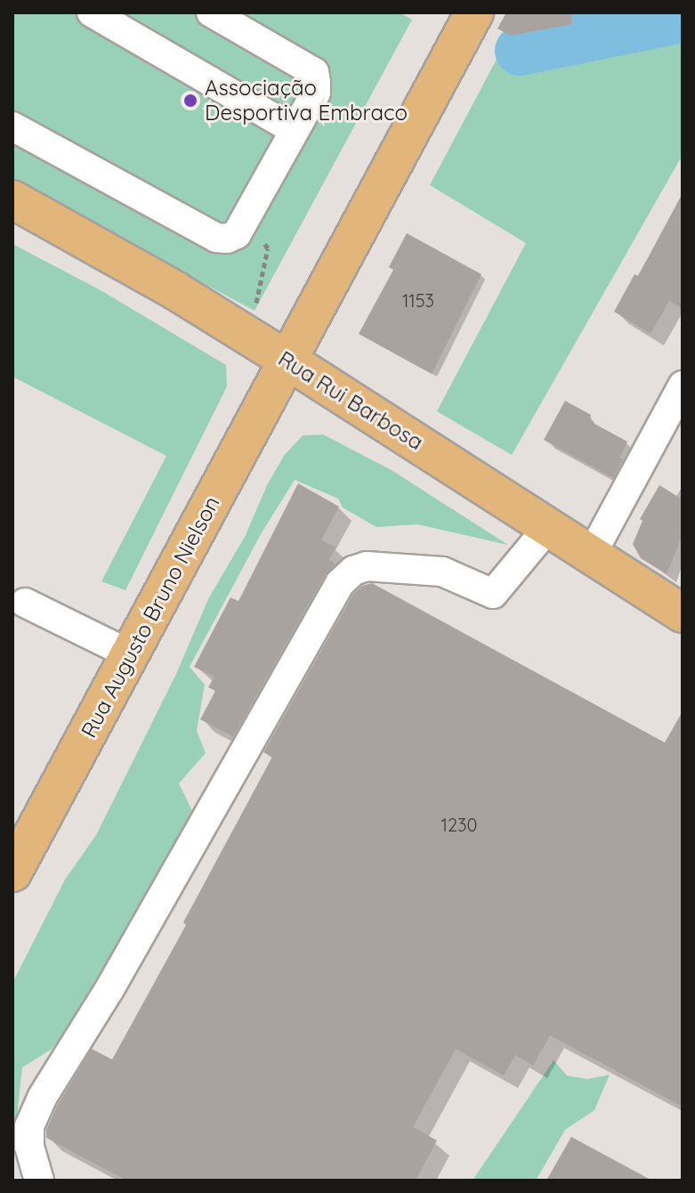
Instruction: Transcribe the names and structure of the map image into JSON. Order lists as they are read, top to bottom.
{
  "streets": {
    "main road": ["Rua Rui Barbosa", "Rua Augusto Bruno Nielson"]
  },
  "crossings": [
    ["Rua Rui Barbosa", "Rua Augusto Bruno Nielson"]
  ],
  "places": ["Associação Desportiva Embraco"],
  "house_numbers": ["1153", "1230"]
}
